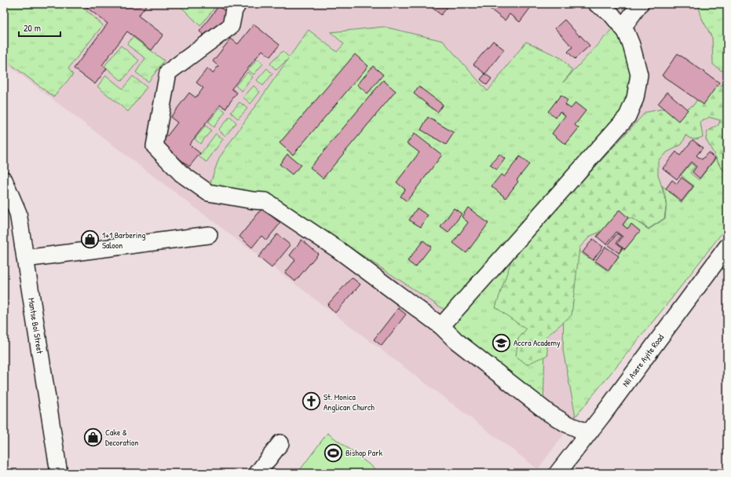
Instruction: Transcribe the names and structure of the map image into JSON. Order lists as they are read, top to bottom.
{
  "streets": {
    "street": ["Mantse Boi Street", "Nii Asere Ayite Road"]
  },
  "places": {
    "shop": ["1+1 Barbering Saloon", "Cake & Decoration"],
    "school or university": ["Accra Academy"],
    "church": ["St. Monica Anglican Church"],
    "sports": ["Bishop Park"]
  },
  "scale_bar": "20 m"
}
